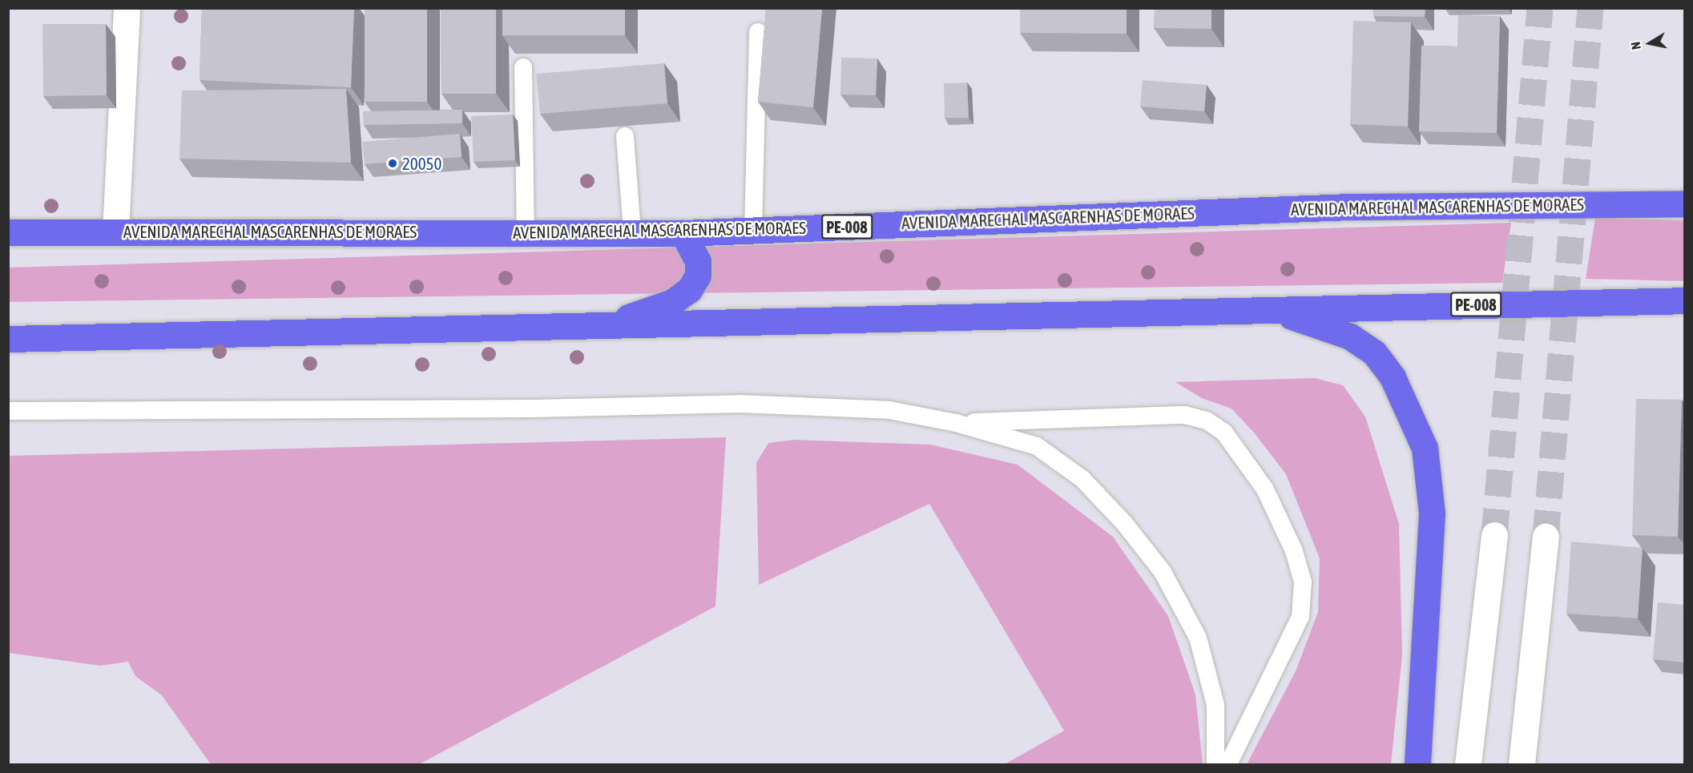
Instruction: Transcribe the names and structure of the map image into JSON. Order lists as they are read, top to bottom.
{
  "streets": {
    "highway": ["AVENIDA MARECHAL MASCARENHAS DE MORAES", "PE-008"]
  },
  "places": ["20050"],
  "north": "left"
}
